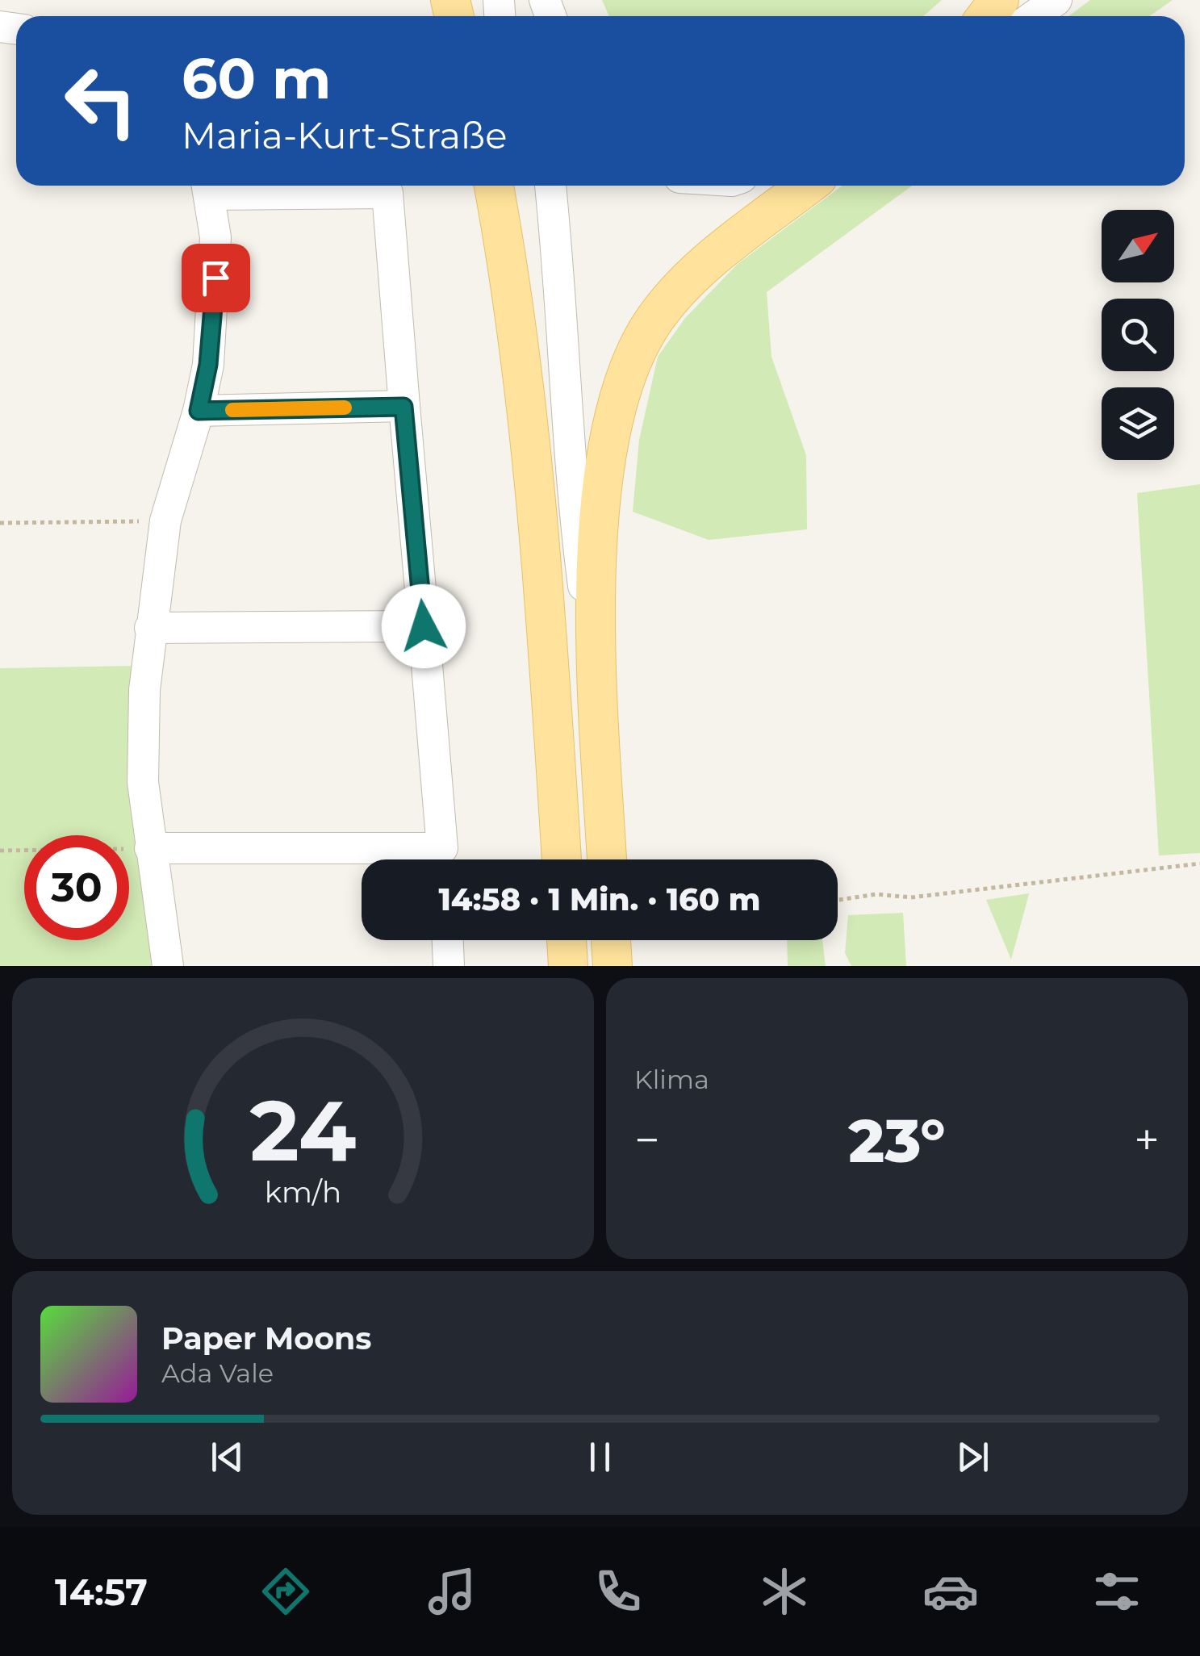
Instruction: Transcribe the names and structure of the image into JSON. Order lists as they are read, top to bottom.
{
  "north": "top right",
  "page": {
    "turn": ["60 m", "Maria-Kurt-Straße"],
    "limit": "30",
    "trip": "14:58 · 1 Min. · 160 m",
    "tile": "Klima",
    "heat": ["−", "23°", "+"],
    "song": ["Paper Moons", "Ada Vale"],
    "tabs": "14:57",
    "gauge": ["24", "km/h"]
  }
}
